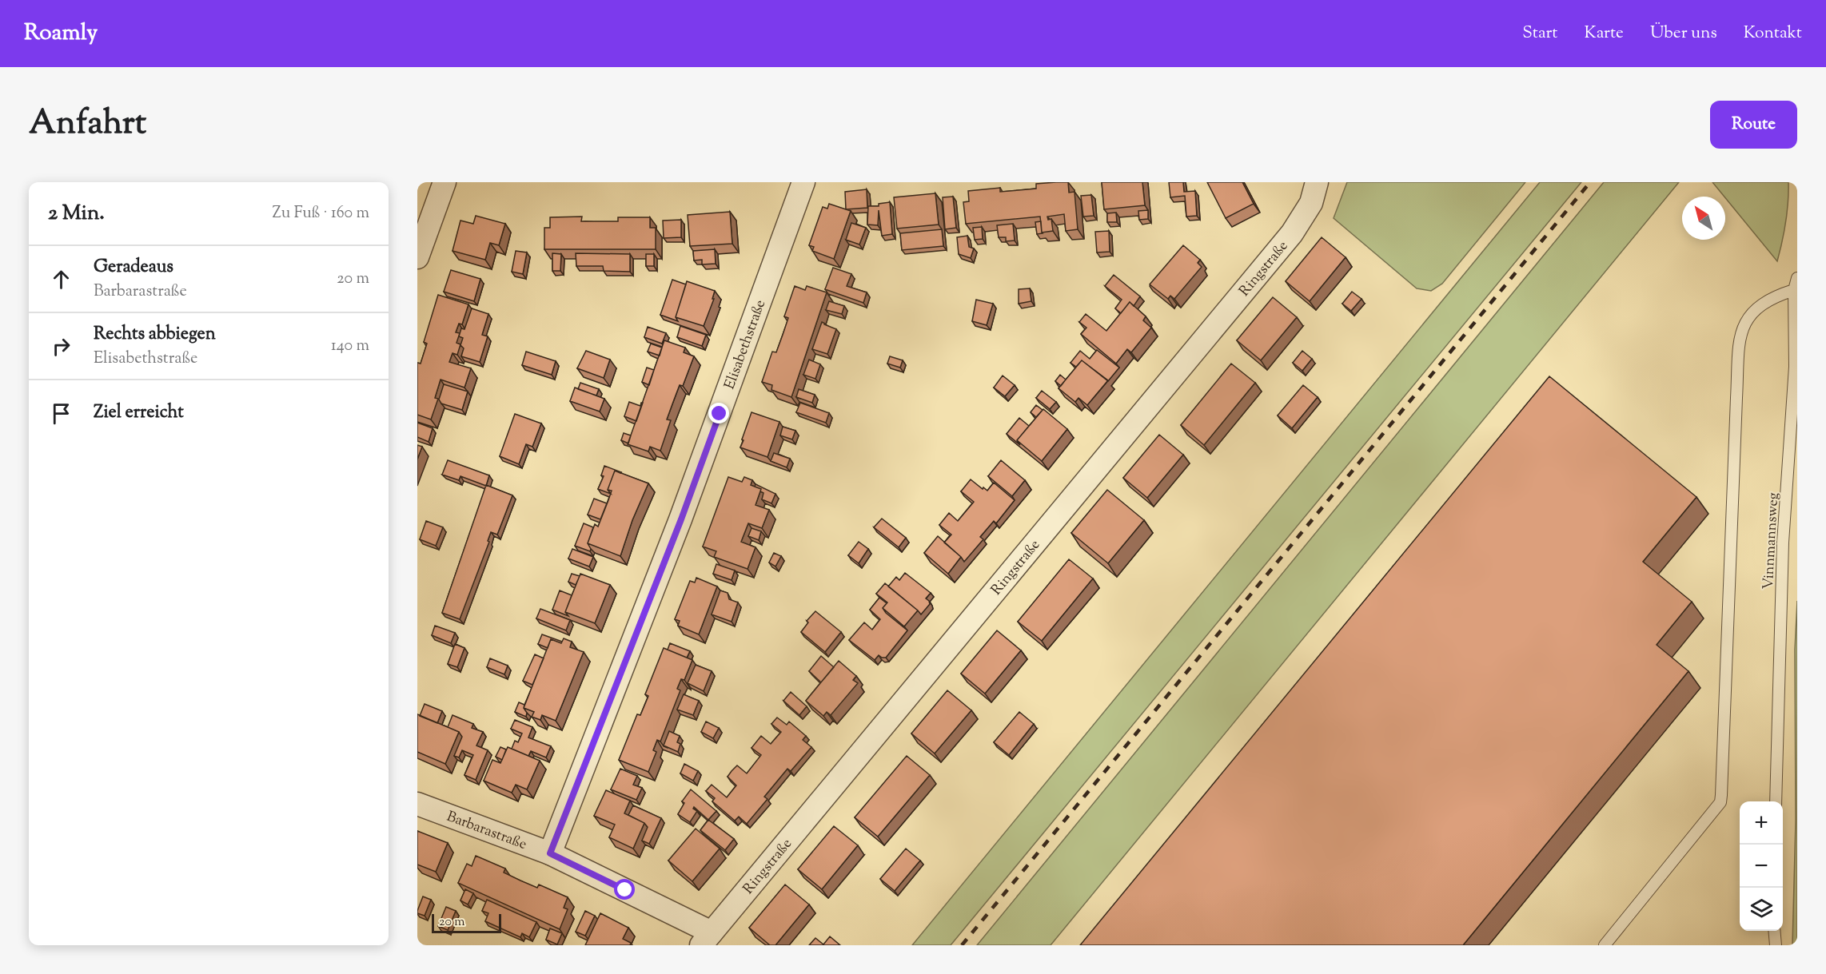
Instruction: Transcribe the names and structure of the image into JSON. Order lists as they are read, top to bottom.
{
  "streets": {
    "street": ["Ringstraße", "Elisabethstraße", "Barbarastraße"],
    "lane": ["Vinnmannsweg"]
  },
  "crossings": [
    ["Ringstraße", "Barbarastraße"],
    ["Elisabethstraße", "Barbarastraße"]
  ],
  "scale_bar": "20 m",
  "north": "top left",
  "page": {
    "header": "Roamly",
    "nav": [
      "Start",
      "Karte",
      "Über uns",
      "Kontakt"
    ],
    "title": "Anfahrt",
    "buttons": "Route",
    "heading": ["2 Min.", "Zu Fuß · 160 m"],
    "list": [
      ["Geradeaus", "Barbarastraße", "20 m"],
      ["Rechts abbiegen", "Elisabethstraße", "140 m"],
      "Ziel erreicht"
    ],
    "map_buttons": ["+", "−"],
    "scale": "20 m"
  }
}
